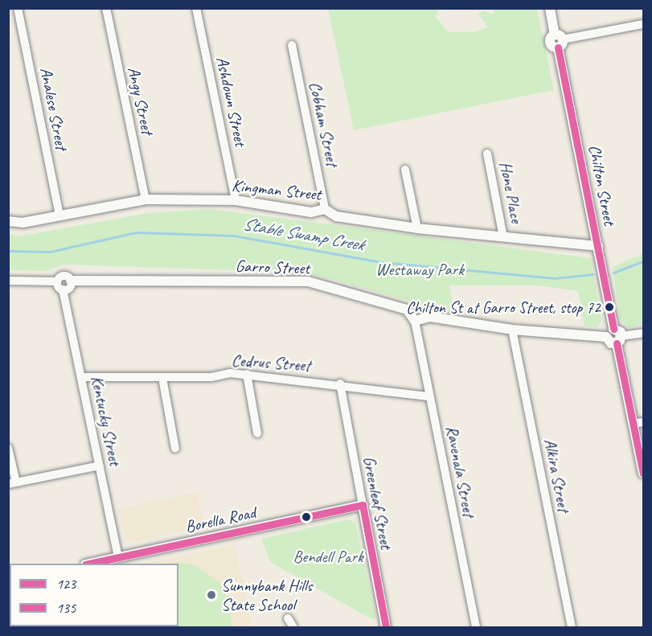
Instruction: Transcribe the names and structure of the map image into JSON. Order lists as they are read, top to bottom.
{
  "streets": {
    "street": [
      "Angy Street",
      "Ashdown Street",
      "Analese Street",
      "Cobham Street",
      "Chilton Street",
      "Kingman Street",
      "Hone Place",
      "Garro Street",
      "Cedrus Street",
      "Kentucky Street",
      "Ravenala Street",
      "Alkira Street",
      "Greenleaf Street",
      "Borella Road"
    ]
  },
  "crossings": [
    ["Angy Street", "Kingman Street"],
    ["Ashdown Street", "Kingman Street"],
    ["Analese Street", "Kingman Street"],
    ["Cobham Street", "Kingman Street"],
    ["Chilton Street", "Kingman Street"],
    ["Kingman Street", "Hone Place"],
    ["Garro Street", "Ravenala Street"],
    ["Cedrus Street", "Kentucky Street"],
    ["Cedrus Street", "Ravenala Street"],
    ["Cedrus Street", "Greenleaf Street"],
    ["Kentucky Street", "Borella Road"],
    ["Greenleaf Street", "Borella Road"]
  ],
  "water": ["Stable Swamp Creek"],
  "parks": ["Westaway Park", "Bendell Park"],
  "places": ["Chilton St at Garro Street, stop 72", "Sunnybank Hills State School"],
  "lines": ["transit line 123", "transit line 135"],
  "legend": ["123", "135"]
}
